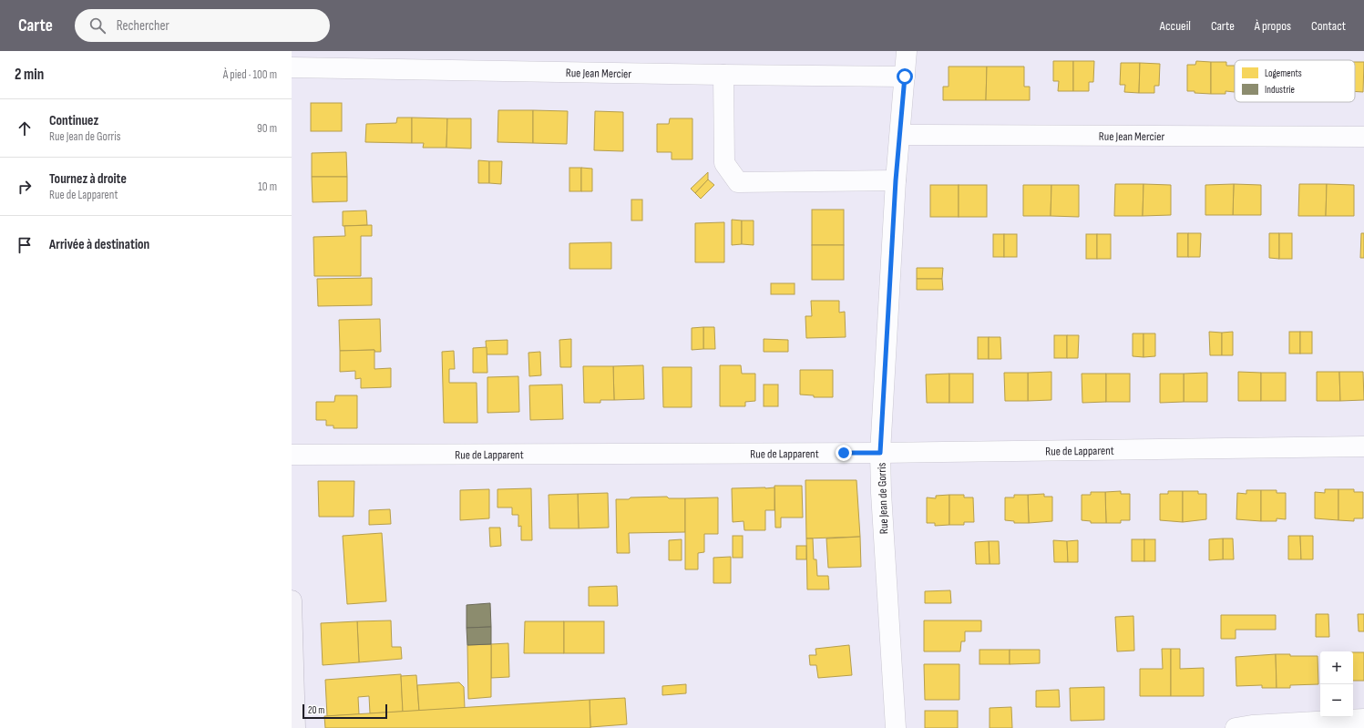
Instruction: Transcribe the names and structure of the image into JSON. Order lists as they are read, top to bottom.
{
  "streets": {
    "street": ["Rue Jean Mercier", "Rue de Lapparent", "Rue Jean de Gorris"]
  },
  "crossings": [
    ["Rue Jean Mercier", "Rue Jean de Gorris"],
    ["Rue de Lapparent", "Rue Jean de Gorris"]
  ],
  "legend": ["Logements", "Industrie"],
  "scale_bar": "20 m",
  "page": {
    "header": "Carte",
    "search": "Rechercher",
    "nav": [
      "Accueil",
      "Carte",
      "À propos",
      "Contact"
    ],
    "heading": ["2 min", "À pied · 100 m"],
    "list": [
      ["Continuez", "Rue Jean de Gorris", "90 m"],
      ["Tournez à droite", "Rue de Lapparent", "10 m"],
      "Arrivée à destination"
    ],
    "map_buttons": ["+", "−"],
    "scale": "20 m"
  }
}
